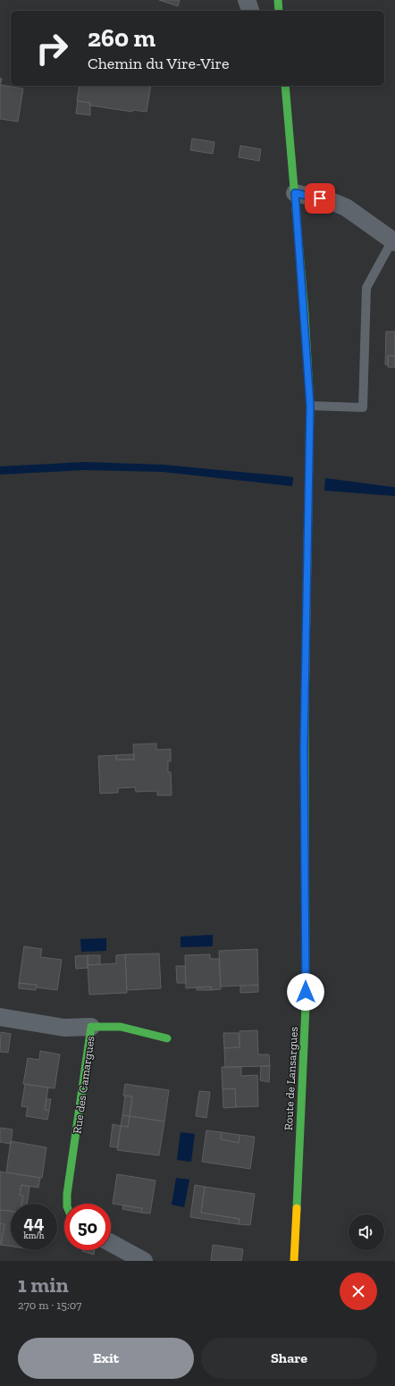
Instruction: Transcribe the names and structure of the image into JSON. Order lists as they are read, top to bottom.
{
  "streets": {
    "main road": ["Route de Lansargues", "Rue des Camargues"]
  },
  "page": {
    "turn": ["260 m", "Chemin du Vire-Vire"],
    "speed": "44 km/h",
    "limit": "50",
    "heading": ["1 min", "270 m · 15:07"],
    "buttons": ["Exit", "Share"]
  }
}
